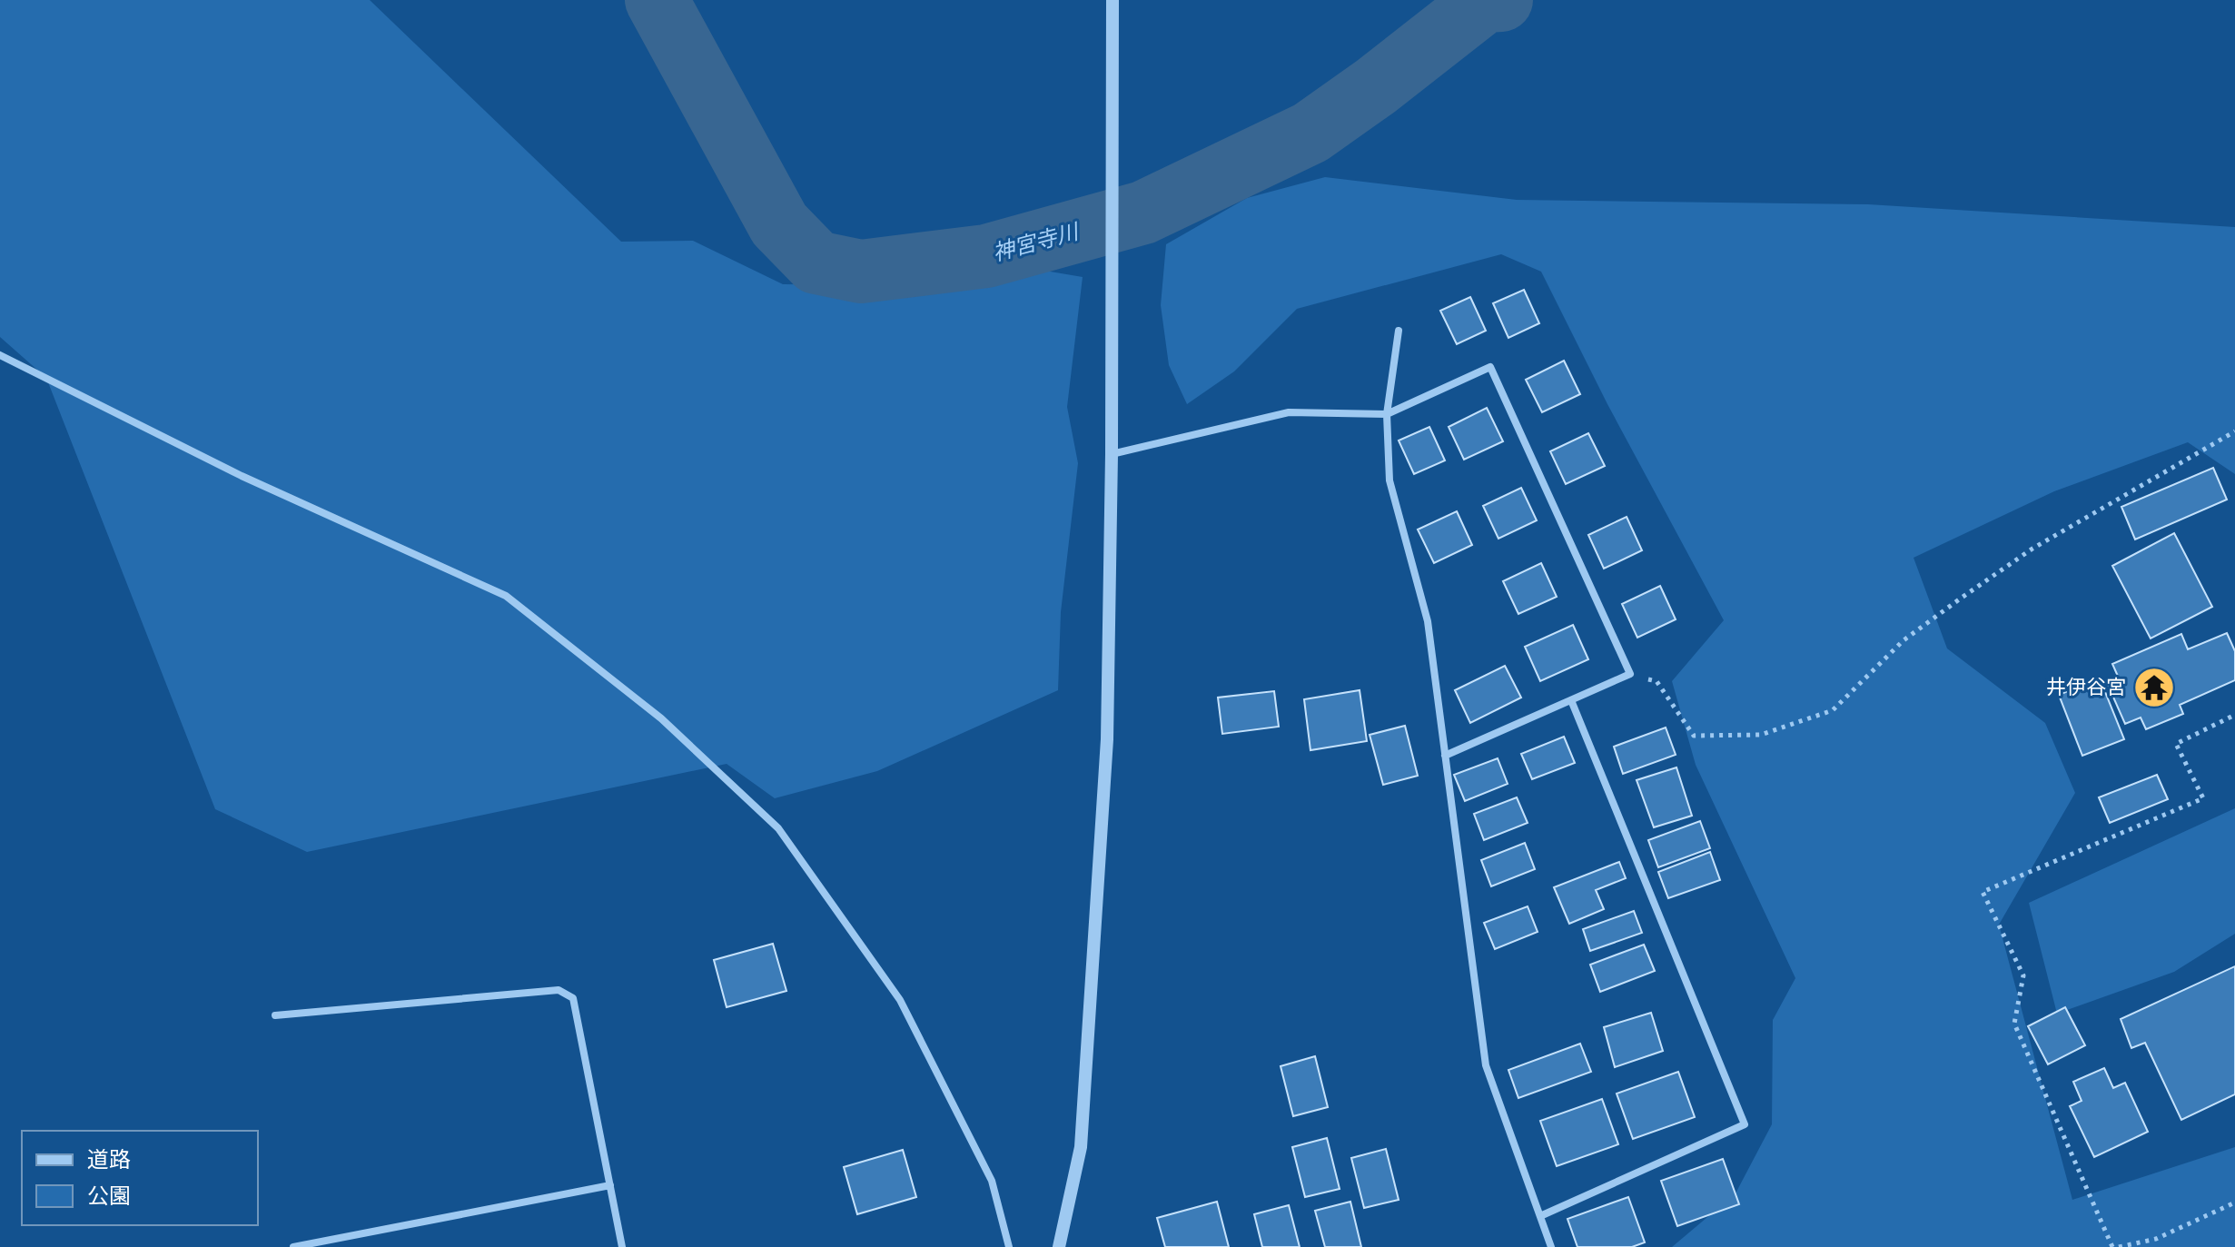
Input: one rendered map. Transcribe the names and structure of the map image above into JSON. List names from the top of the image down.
{
  "water": ["神宮寺川"],
  "places": {
    "temple": ["井伊谷宮"]
  },
  "legend": ["道路", "公園"]
}
